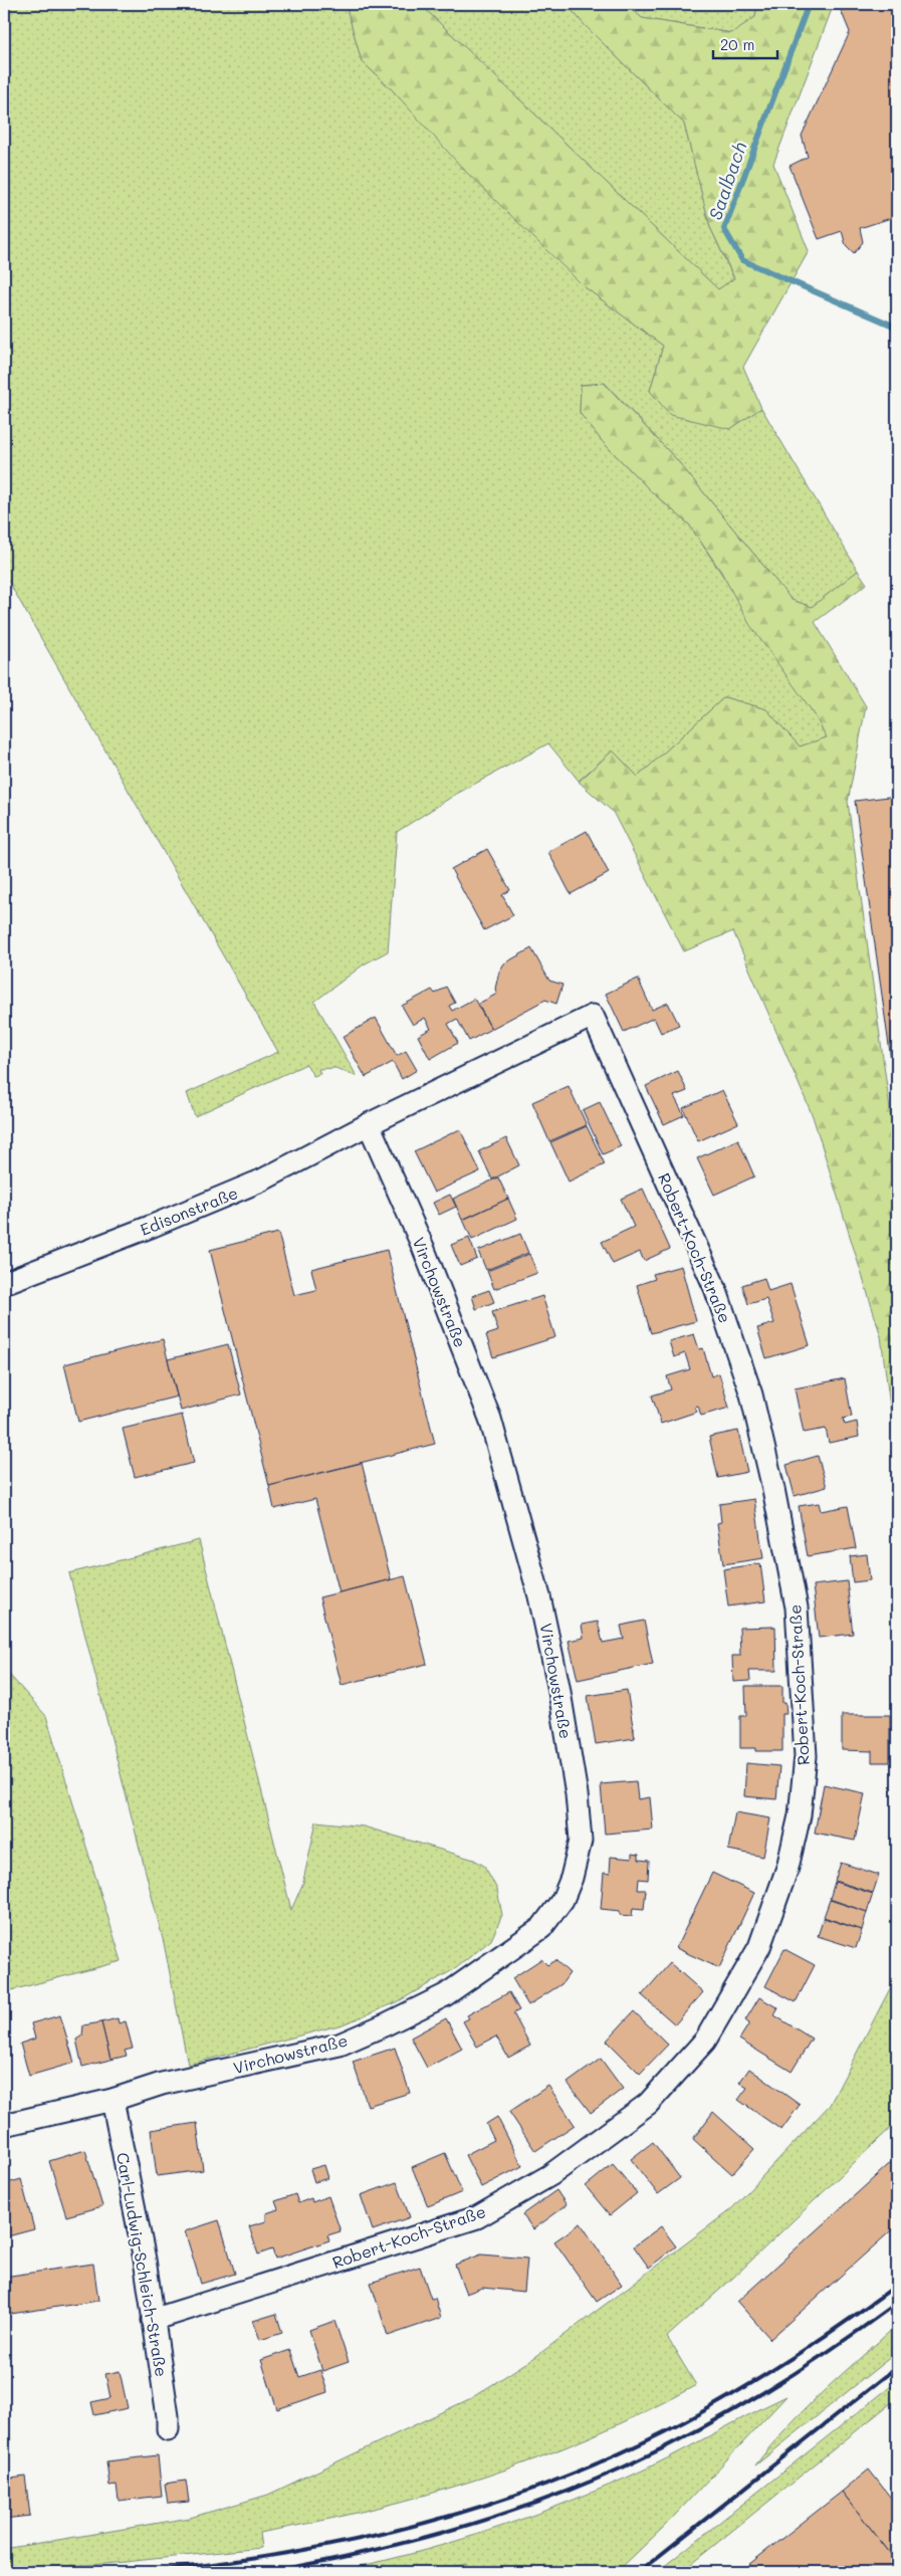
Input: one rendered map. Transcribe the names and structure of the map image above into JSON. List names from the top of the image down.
{
  "streets": {
    "street": [
      "Edisonstraße",
      "Robert-Koch-Straße",
      "Virchowstraße",
      "Carl-Ludwig-Schleich-Straße"
    ]
  },
  "crossings": [
    ["Edisonstraße", "Robert-Koch-Straße"],
    ["Edisonstraße", "Virchowstraße"],
    ["Robert-Koch-Straße", "Virchowstraße"],
    ["Robert-Koch-Straße", "Carl-Ludwig-Schleich-Straße"],
    ["Virchowstraße", "Carl-Ludwig-Schleich-Straße"]
  ],
  "water": ["Saalbach"],
  "scale_bar": "20 m"
}
